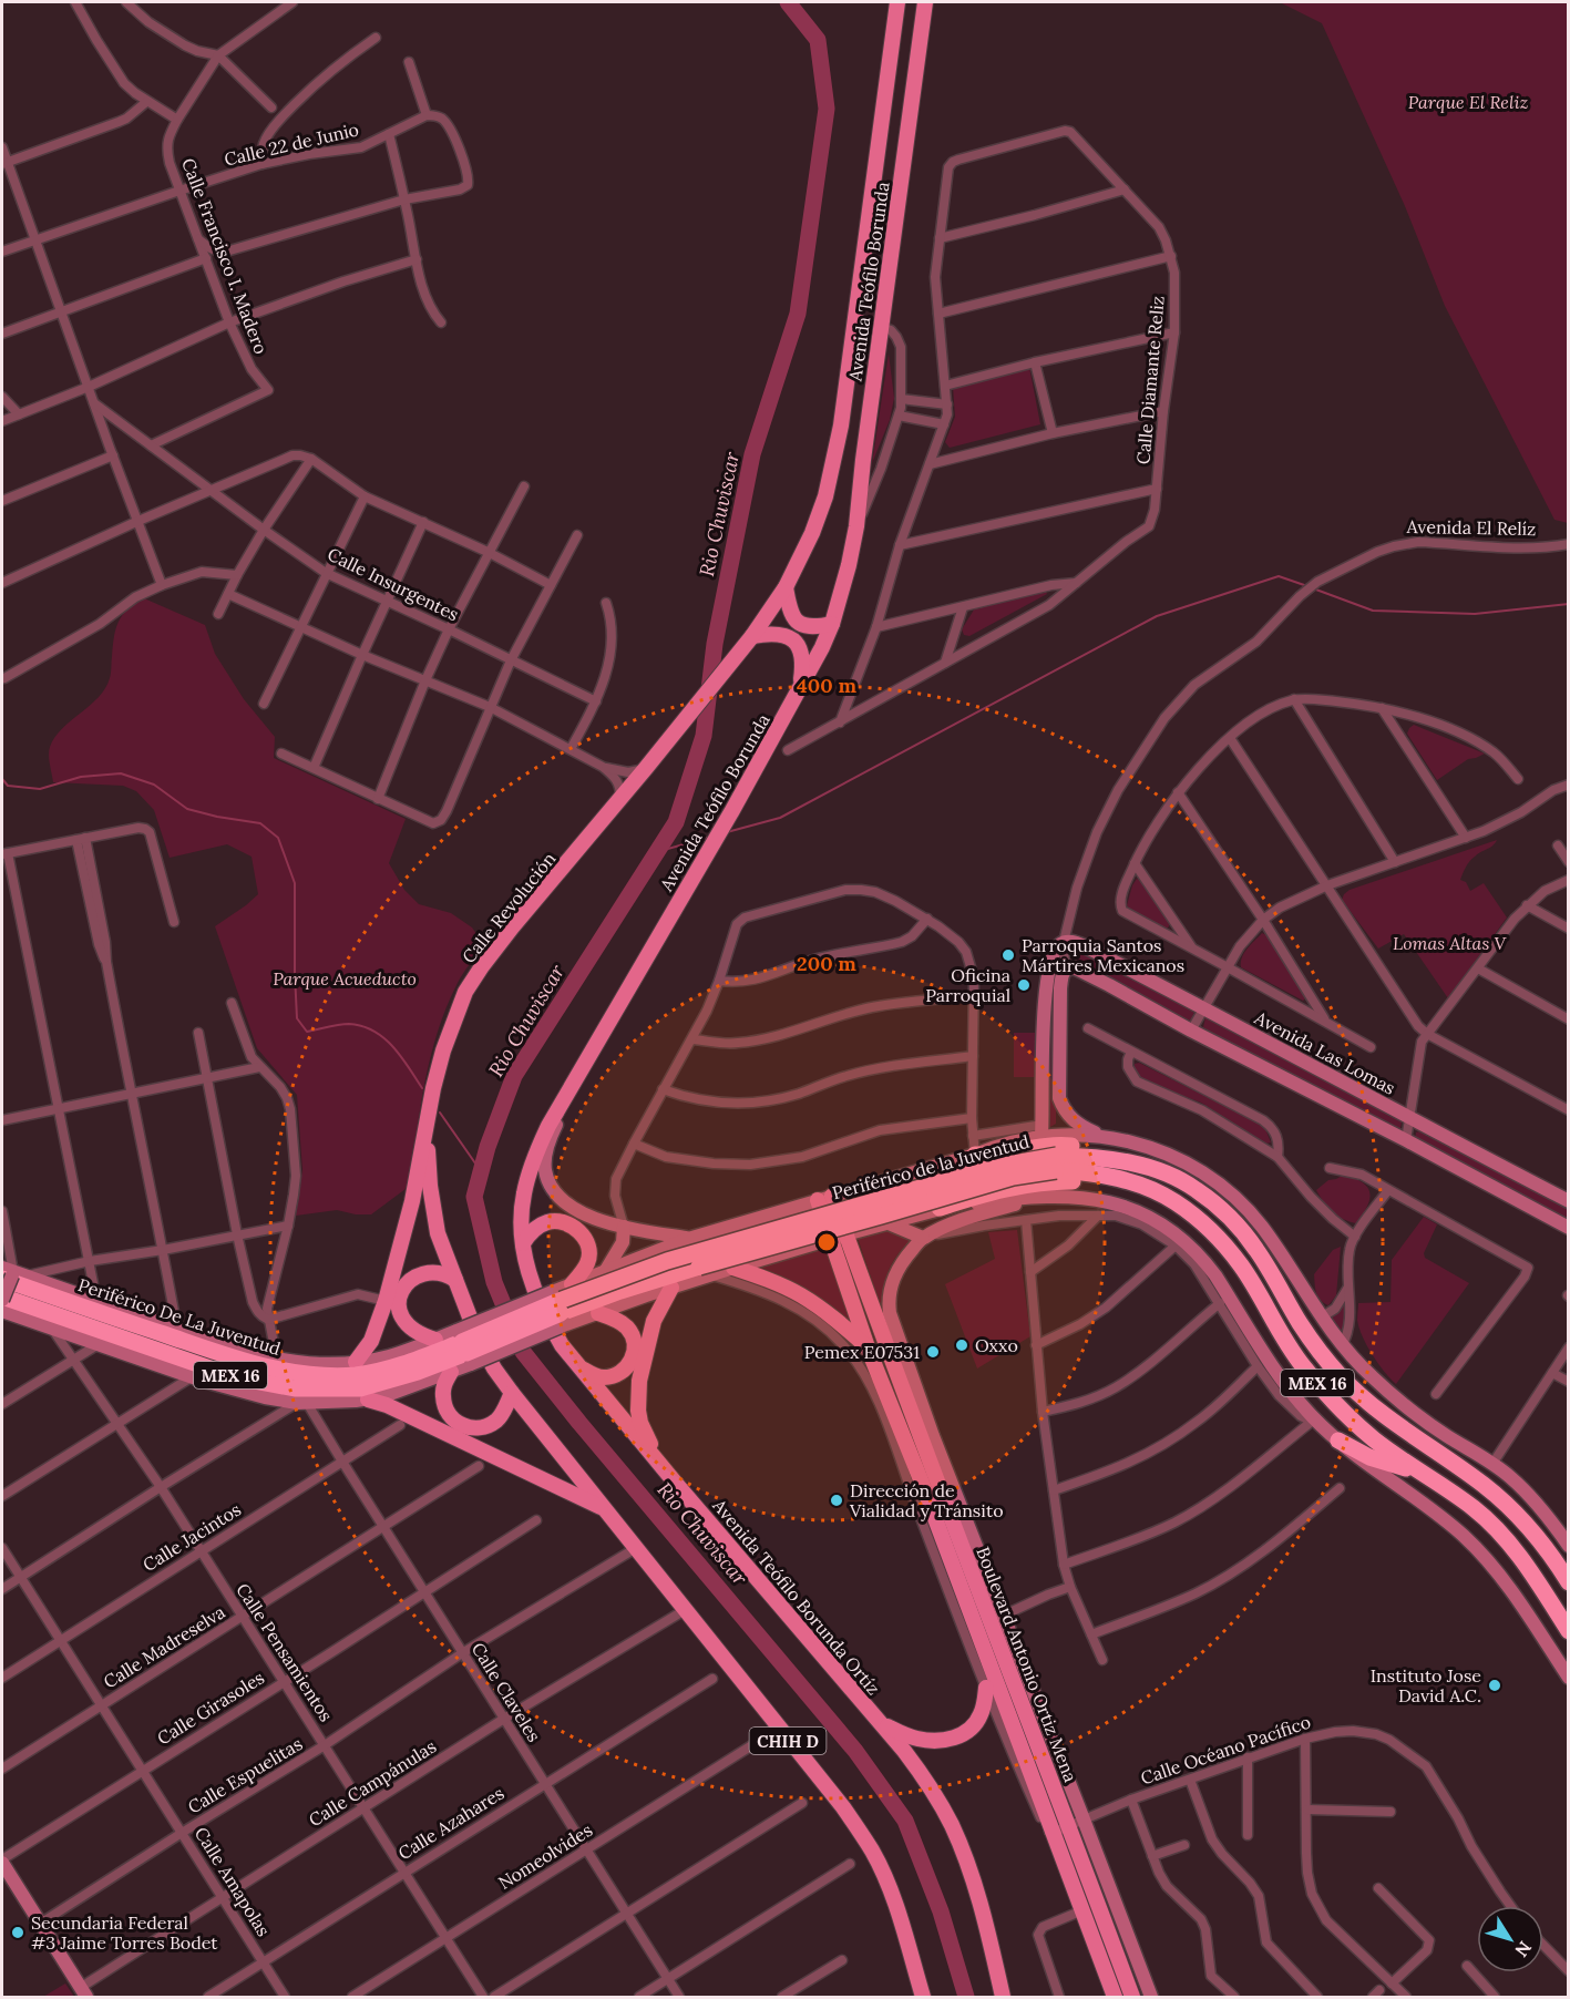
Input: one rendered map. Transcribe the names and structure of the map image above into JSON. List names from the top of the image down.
{
  "streets": {
    "highway": ["Periférico de la Juventud", "Periférico De La Juventud", "MEX 16"],
    "main road": [
      "Avenida Teófilo Borunda",
      "Avenida El Relíz",
      "Calle Revolución",
      "Avenida Las Lomas",
      "Avenida Teófilo Borunda Ortíz",
      "Boulevard Antonio Ortiz Mena",
      "CHIH D"
    ],
    "street": [
      "Calle 22 de Junio",
      "Calle Francisco I. Madero",
      "Calle Diamante Reliz",
      "Calle Insurgentes",
      "Calle Jacintos",
      "Calle Madreselva",
      "Calle Pensamientos",
      "Calle Claveles",
      "Calle Girasoles",
      "Calle Océano Pacífico",
      "Calle Espuelitas",
      "Calle Campánulas",
      "Calle Azahares",
      "Nomeolvides",
      "Calle Amapolas"
    ]
  },
  "crossings": [
    ["Calle 22 de Junio", "Calle Francisco I. Madero"],
    ["Calle Francisco I. Madero", "Calle Insurgentes"],
    ["Avenida Teófilo Borunda", "Calle Revolución"],
    ["Avenida Teófilo Borunda", "Avenida Teófilo Borunda Ortíz"],
    ["Avenida El Relíz", "Avenida Las Lomas"],
    ["Avenida El Relíz", "Periférico De La Juventud"],
    ["Periférico de la Juventud", "Periférico De La Juventud"],
    ["Periférico de la Juventud", "MEX 16"],
    ["Periférico De La Juventud", "MEX 16"],
    ["Periférico De La Juventud", "Boulevard Antonio Ortiz Mena"],
    ["Calle Jacintos", "Calle Pensamientos"],
    ["Calle Jacintos", "Calle Claveles"],
    ["Calle Jacintos", "Calle Amapolas"],
    ["Calle Madreselva", "Calle Pensamientos"],
    ["Calle Madreselva", "Calle Claveles"],
    ["Calle Madreselva", "Calle Amapolas"],
    ["Calle Pensamientos", "Calle Girasoles"],
    ["Calle Pensamientos", "Calle Espuelitas"],
    ["Calle Pensamientos", "Calle Campánulas"],
    ["Calle Pensamientos", "Calle Azahares"],
    ["Calle Pensamientos", "Nomeolvides"],
    ["Boulevard Antonio Ortiz Mena", "Calle Océano Pacífico"],
    ["Calle Claveles", "Calle Girasoles"],
    ["Calle Claveles", "Calle Espuelitas"],
    ["Calle Claveles", "Calle Campánulas"],
    ["Calle Claveles", "Calle Azahares"],
    ["Calle Claveles", "Nomeolvides"],
    ["Calle Girasoles", "Calle Amapolas"],
    ["CHIH D", "Calle Espuelitas"],
    ["CHIH D", "Calle Campánulas"],
    ["Calle Espuelitas", "Calle Amapolas"],
    ["Calle Campánulas", "Calle Amapolas"],
    ["Calle Azahares", "Calle Amapolas"]
  ],
  "water": ["Rio Chuviscar"],
  "parks": ["Parque El Reliz", "Lomas Altas V", "Parque Acueducto"],
  "places": [
    "Parroquia Santos Mártires Mexicanos",
    "Oficina Parroquial",
    "Oxxo",
    "Pemex E07531",
    "Dirección de Vialidad y Tránsito",
    "Instituto Jose David A.C.",
    "Secundaria Federal #3 Jaime Torres Bodet"
  ],
  "north": "bottom right",
  "rings": ["400 m", "200 m"]
}
